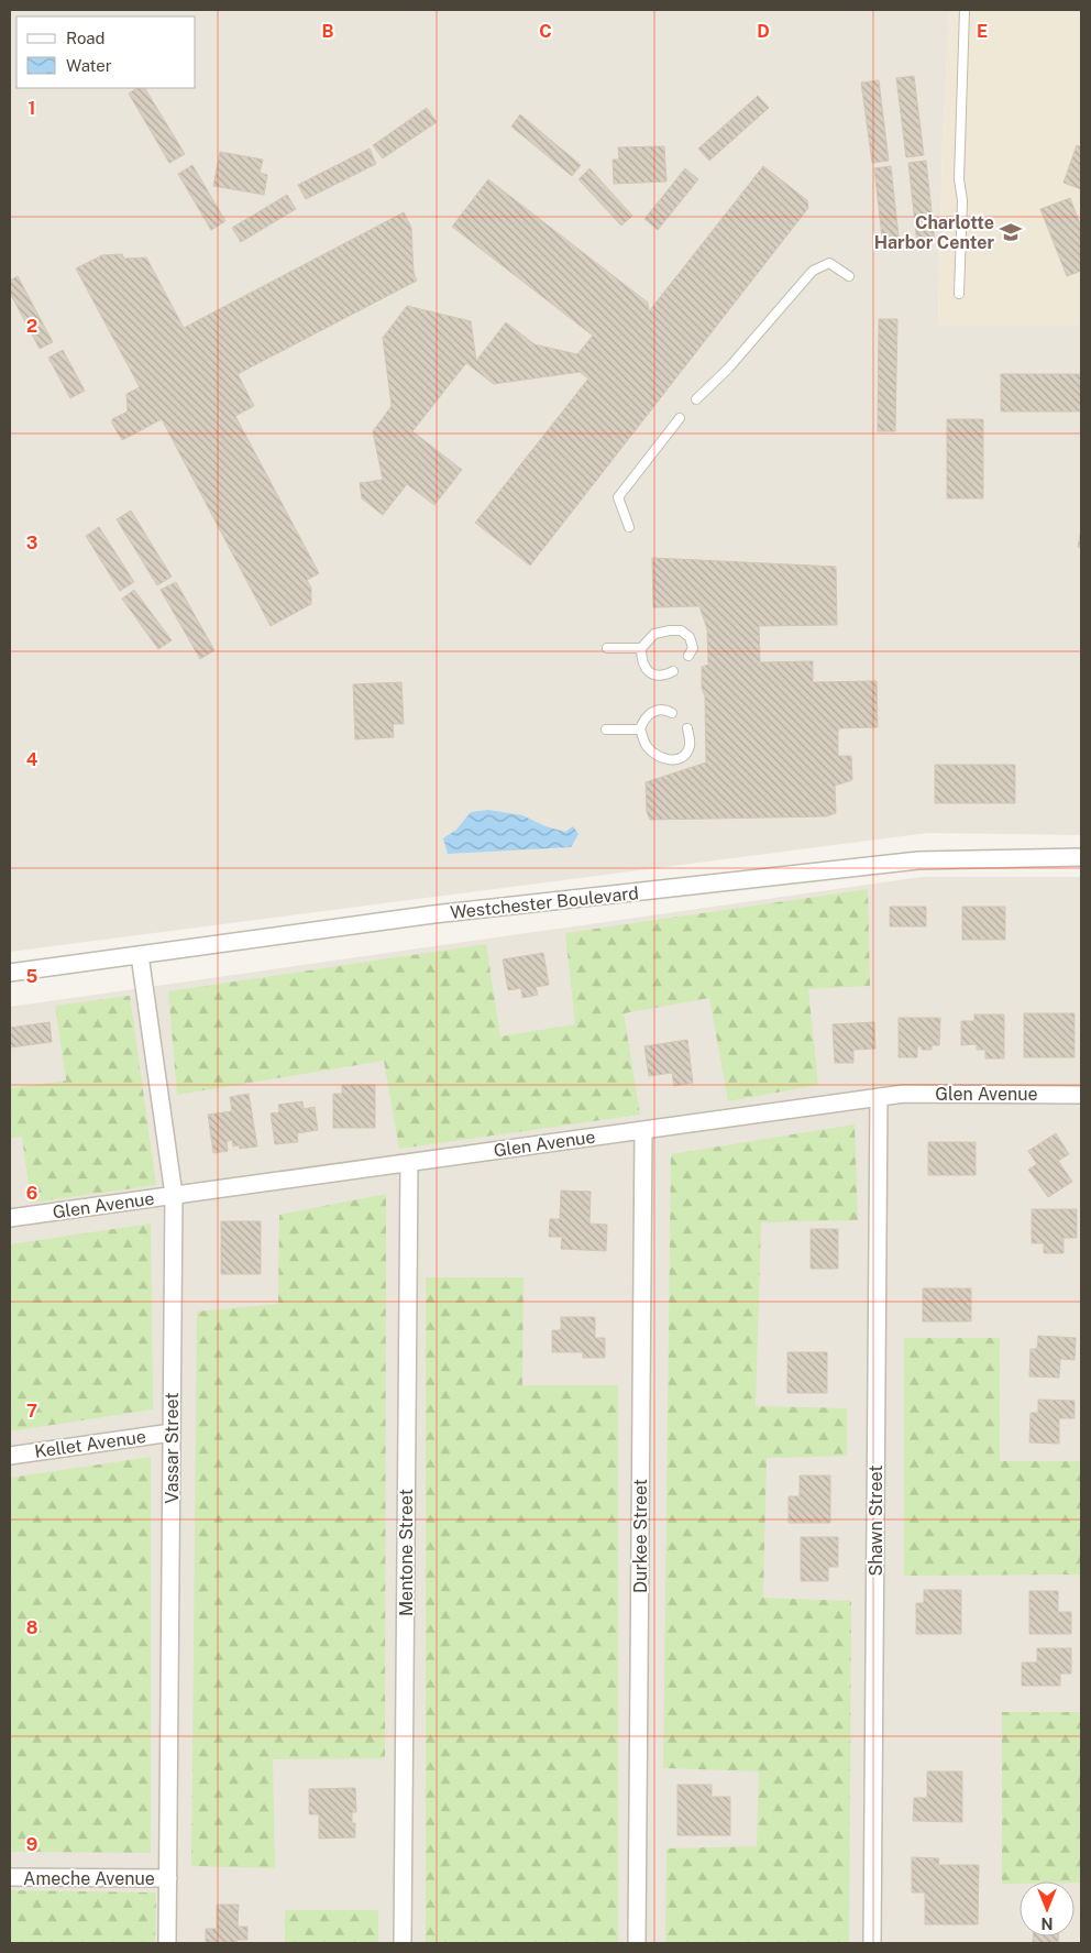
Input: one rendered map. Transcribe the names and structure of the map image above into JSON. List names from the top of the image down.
{
  "streets": {
    "street": [
      "Westchester Boulevard",
      "Glen Avenue",
      "Kellet Avenue",
      "Vassar Street",
      "Shawn Street",
      "Durkee Street",
      "Mentone Street",
      "Ameche Avenue"
    ]
  },
  "crossings": [
    ["Westchester Boulevard", "Vassar Street"],
    ["Glen Avenue", "Vassar Street"],
    ["Glen Avenue", "Shawn Street"],
    ["Glen Avenue", "Durkee Street"],
    ["Glen Avenue", "Mentone Street"],
    ["Kellet Avenue", "Vassar Street"],
    ["Vassar Street", "Ameche Avenue"]
  ],
  "places": {
    "school or university": ["Charlotte Harbor Center"]
  },
  "legend": ["Road", "Water"],
  "north": "bottom",
  "grid": {
    "columns": [
      "B",
      "C",
      "D",
      "E"
    ],
    "rows": [
      "1",
      "2",
      "3",
      "4",
      "5",
      "6",
      "7",
      "8",
      "9"
    ]
  }
}
